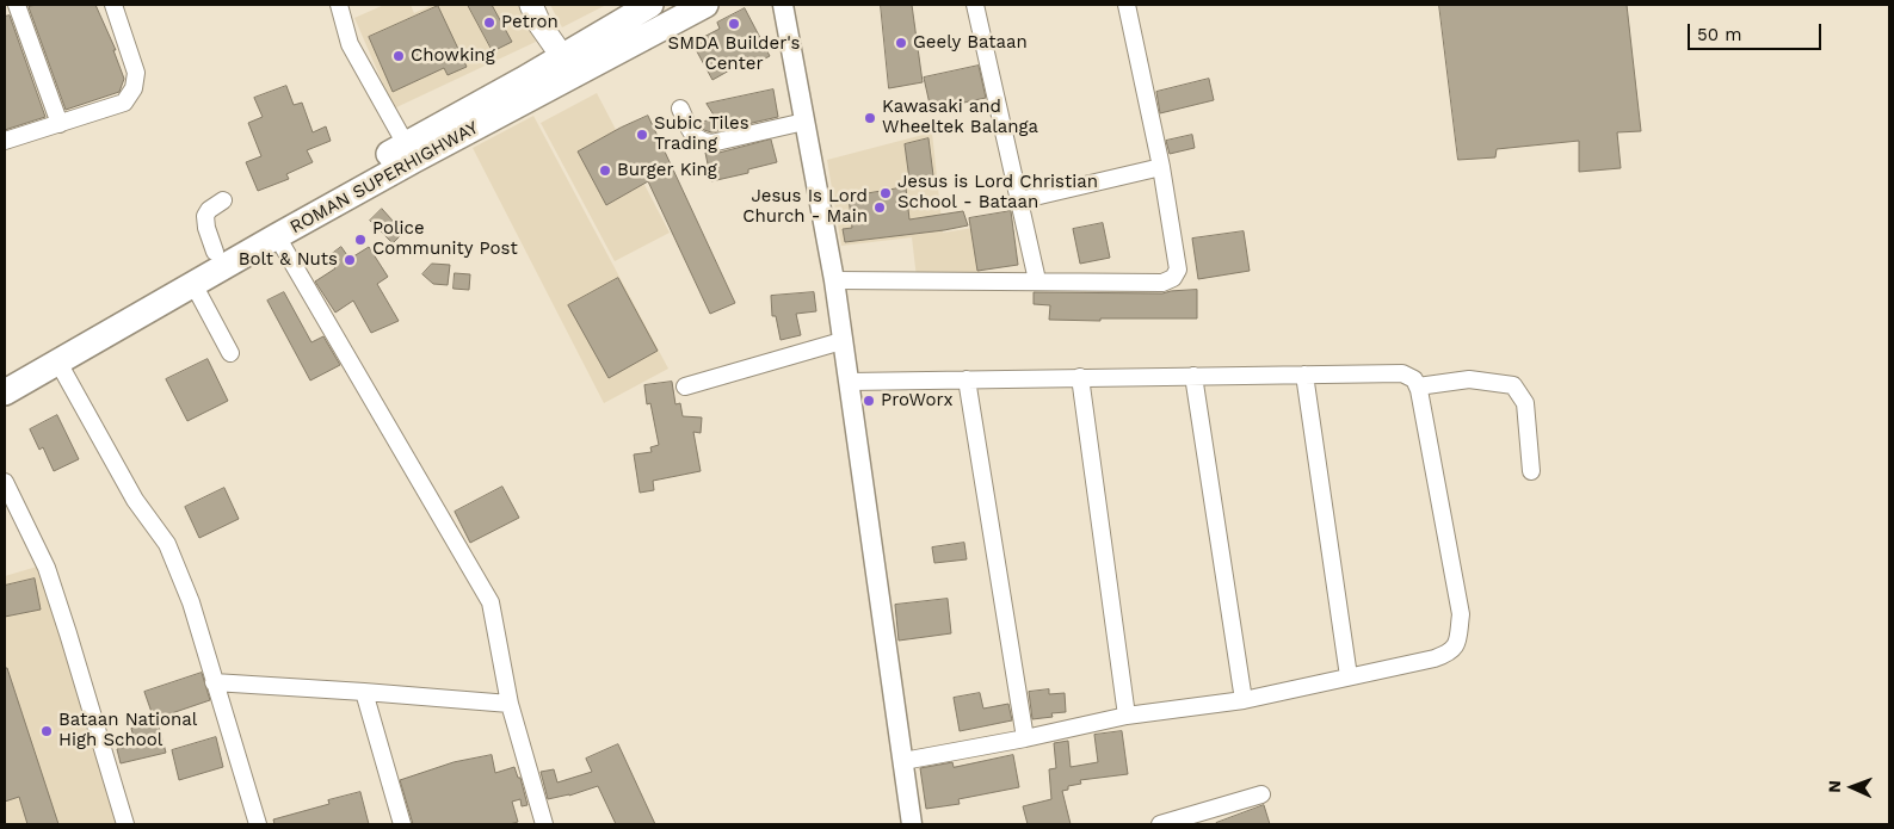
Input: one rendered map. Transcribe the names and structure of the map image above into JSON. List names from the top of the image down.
{
  "streets": {
    "main road": ["ROMAN SUPERHIGHWAY"]
  },
  "places": [
    "Petron",
    "SMDA Builder's Center",
    "Geely Bataan",
    "Chowking",
    "Kawasaki and Wheeltek Balanga",
    "Subic Tiles Trading",
    "Burger King",
    "Jesus is Lord Christian School - Bataan",
    "Jesus Is Lord Church - Main",
    "Police Community Post",
    "Bolt & Nuts",
    "ProWorx",
    "Bataan National High School"
  ],
  "scale_bar": "50 m",
  "north": "left"
}
